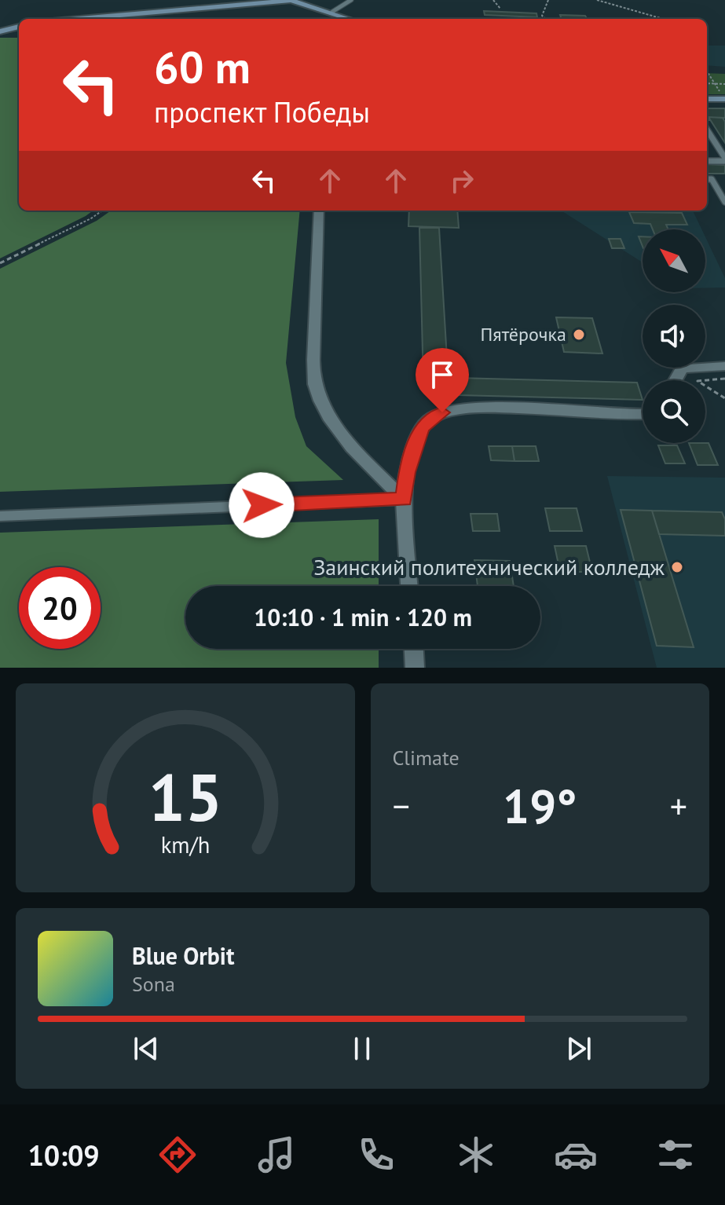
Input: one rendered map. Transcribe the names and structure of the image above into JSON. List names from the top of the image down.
{
  "places": ["Пятёрочка", "Заинский политехнический колледж"],
  "north": "top left",
  "page": {
    "turn": ["60 m", "проспект Победы"],
    "limit": "20",
    "trip": "10:10 · 1 min · 120 m",
    "tile": "Climate",
    "heat": ["−", "19°", "+"],
    "song": ["Blue Orbit", "Sona"],
    "tabs": "10:09",
    "gauge": ["15", "km/h"]
  }
}
